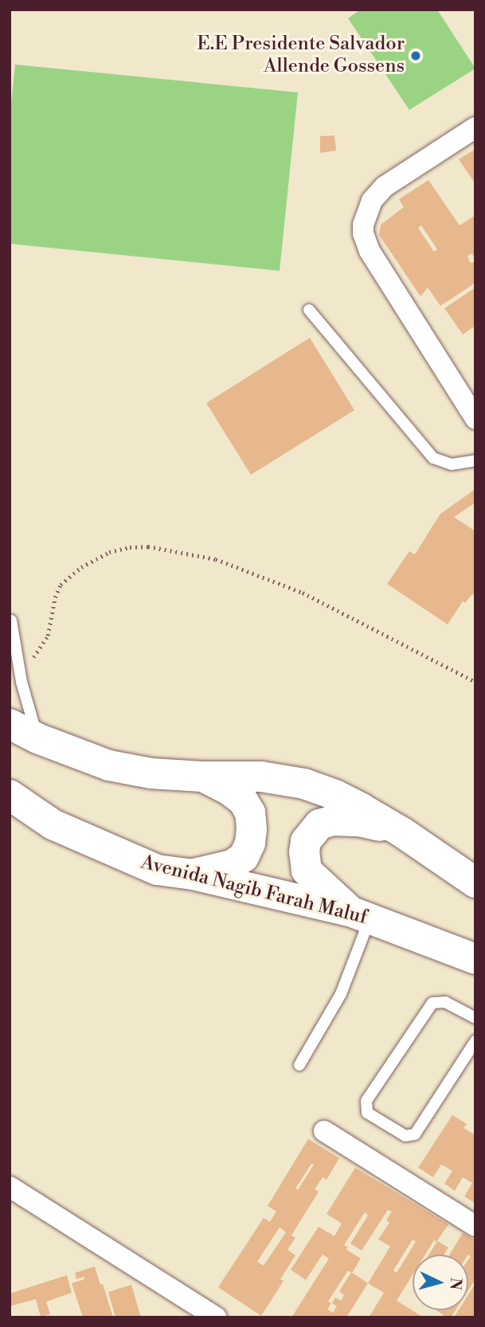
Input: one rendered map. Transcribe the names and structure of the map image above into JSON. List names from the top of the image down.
{
  "streets": {
    "main road": ["Avenida Nagib Farah Maluf"]
  },
  "places": ["E.E Presidente Salvador Allende Gossens"],
  "north": "right"
}
